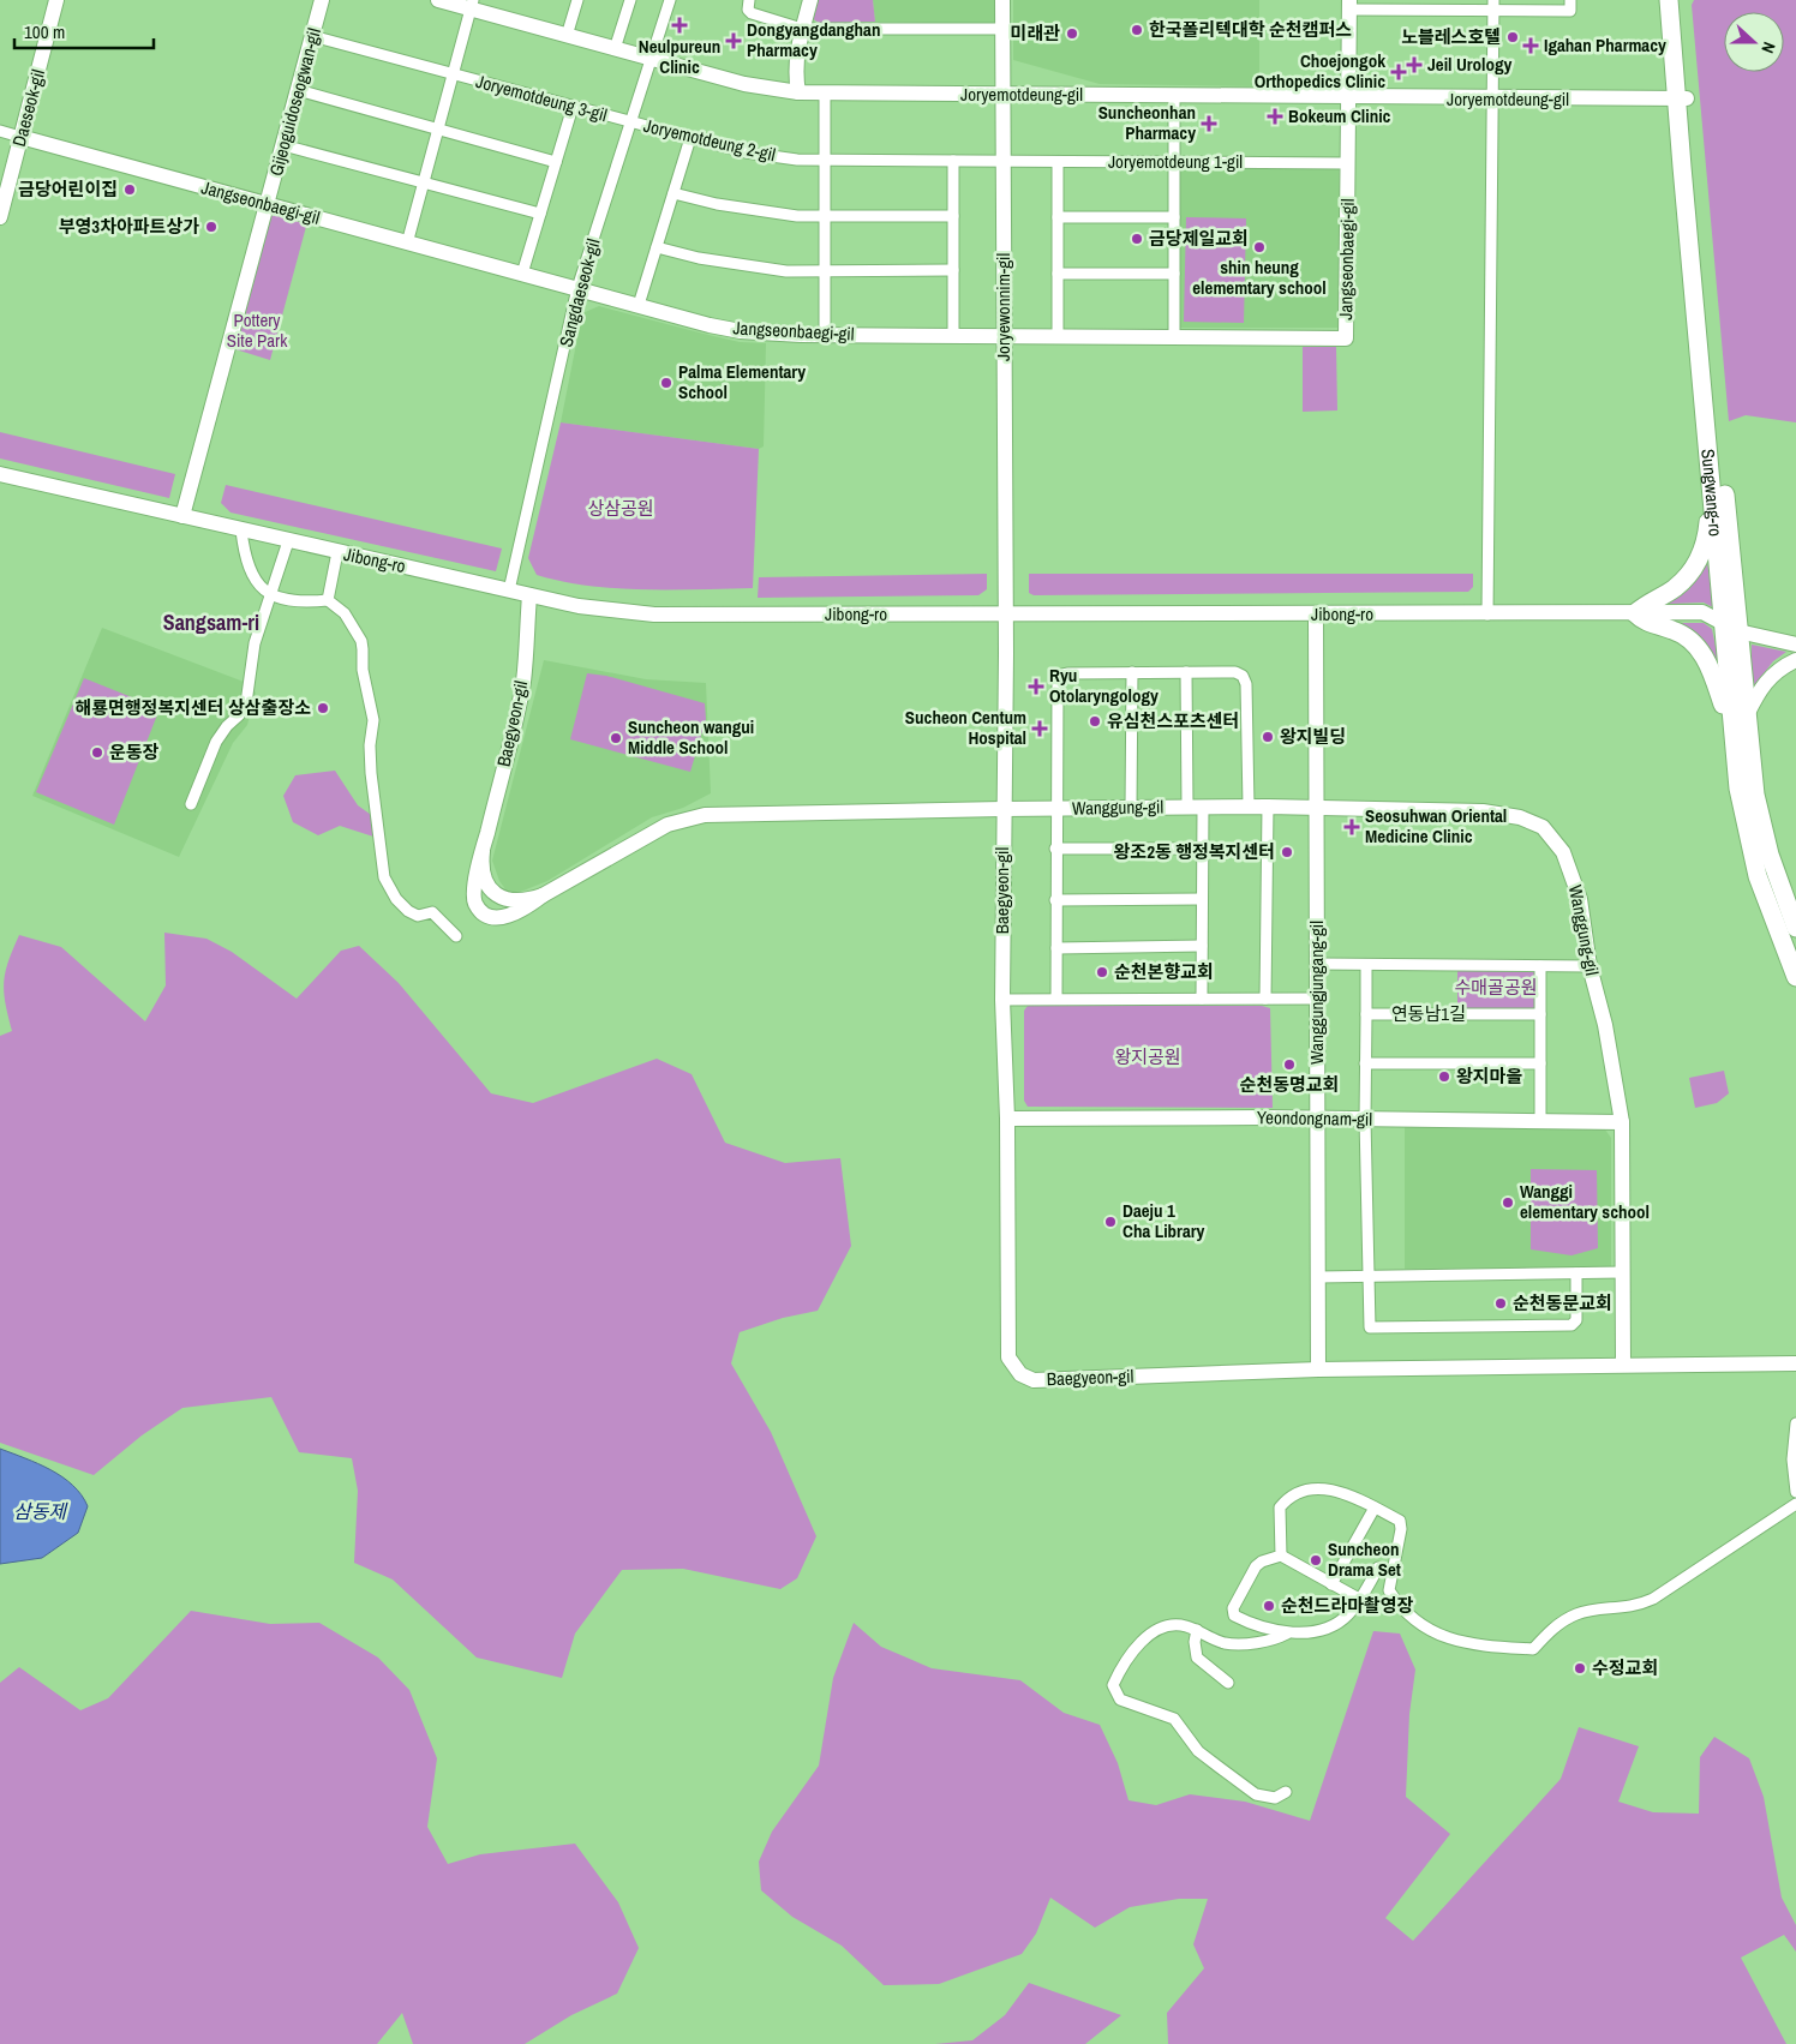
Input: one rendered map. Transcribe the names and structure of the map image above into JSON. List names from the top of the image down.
{
  "streets": {
    "main road": ["Sungwang-ro"],
    "street": [
      "Joryemotdeung-gil",
      "Joryemotdeung 3-gil",
      "Gijeoguidoseogwan-gil",
      "Daeseok-gil",
      "Joryemotdeung 2-gil",
      "Joryemotdeung 1-gil",
      "Jangseonbaegi-gil",
      "Sangdaeseok-gil",
      "Joryewonnim-gil",
      "Jibong-ro",
      "Baegyeon-gil",
      "Wanggung-gil",
      "Wanggungjungang-gil",
      "연동남1길",
      "Yeondongnam-gil"
    ]
  },
  "crossings": [
    ["Joryemotdeung-gil", "Joryemotdeung 3-gil"],
    ["Joryemotdeung-gil", "Jangseonbaegi-gil"],
    ["Joryemotdeung-gil", "Sangdaeseok-gil"],
    ["Joryemotdeung-gil", "Joryewonnim-gil"],
    ["Joryemotdeung-gil", "Sungwang-ro"],
    ["Joryemotdeung 3-gil", "Gijeoguidoseogwan-gil"],
    ["Joryemotdeung 3-gil", "Joryemotdeung 2-gil"],
    ["Joryemotdeung 3-gil", "Jangseonbaegi-gil"],
    ["Joryemotdeung 3-gil", "Sangdaeseok-gil"],
    ["Gijeoguidoseogwan-gil", "Jangseonbaegi-gil"],
    ["Gijeoguidoseogwan-gil", "Jibong-ro"],
    ["Daeseok-gil", "Jangseonbaegi-gil"],
    ["Joryemotdeung 2-gil", "Joryemotdeung 1-gil"],
    ["Joryemotdeung 2-gil", "Sangdaeseok-gil"],
    ["Joryemotdeung 2-gil", "Joryewonnim-gil"],
    ["Joryemotdeung 1-gil", "Jangseonbaegi-gil"],
    ["Joryemotdeung 1-gil", "Joryewonnim-gil"],
    ["Jangseonbaegi-gil", "Sangdaeseok-gil"],
    ["Jangseonbaegi-gil", "Joryewonnim-gil"],
    ["Sangdaeseok-gil", "Jibong-ro"],
    ["Joryewonnim-gil", "Jibong-ro"],
    ["Joryewonnim-gil", "Baegyeon-gil"],
    ["Sungwang-ro", "Jibong-ro"],
    ["Jibong-ro", "Baegyeon-gil"],
    ["Jibong-ro", "Wanggungjungang-gil"],
    ["Baegyeon-gil", "Wanggung-gil"],
    ["Baegyeon-gil", "Wanggungjungang-gil"],
    ["Baegyeon-gil", "Yeondongnam-gil"],
    ["Wanggung-gil", "Wanggungjungang-gil"],
    ["Wanggung-gil", "Yeondongnam-gil"],
    ["Wanggungjungang-gil", "Yeondongnam-gil"],
    ["연동남1길", "Yeondongnam-gil"]
  ],
  "districts": ["Sangsam-ri"],
  "water": ["삼동제"],
  "parks": [
    "Pottery Site Park",
    "상삼공원",
    "수매골공원",
    "왕지공원"
  ],
  "places": {
    "health": [
      "Neulpureun Clinic",
      "Dongyangdanghan Pharmacy",
      "Igahan Pharmacy",
      "Jeil Urology",
      "Choejongok Orthopedics Clinic",
      "Bokeum Clinic",
      "Suncheonhan Pharmacy",
      "Ryu Otolaryngology",
      "Sucheon Centum Hospital",
      "Seosuhwan Oriental Medicine Clinic"
    ],
    "other": [
      "한국폴리텍대학 순천캠퍼스",
      "미래관",
      "노블레스호텔",
      "금당어린이집",
      "부영3차아파트상가",
      "금당제일교회",
      "shin heung elememtary school",
      "Palma Elementary School",
      "해룡면행정복지센터 상삼출장소",
      "유심천스포츠센터",
      "왕지빌딩",
      "Suncheon wangui Middle School",
      "운동장",
      "왕조2동 행정복지센터",
      "순천본향교회",
      "순천동명교회",
      "왕지마을",
      "Wanggi elementary school",
      "Daeju 1 Cha Library",
      "순천동문교회",
      "Suncheon Drama Set",
      "순천드라마촬영장",
      "수정교회"
    ]
  },
  "scale_bar": "100 m",
  "north": "right"
}
